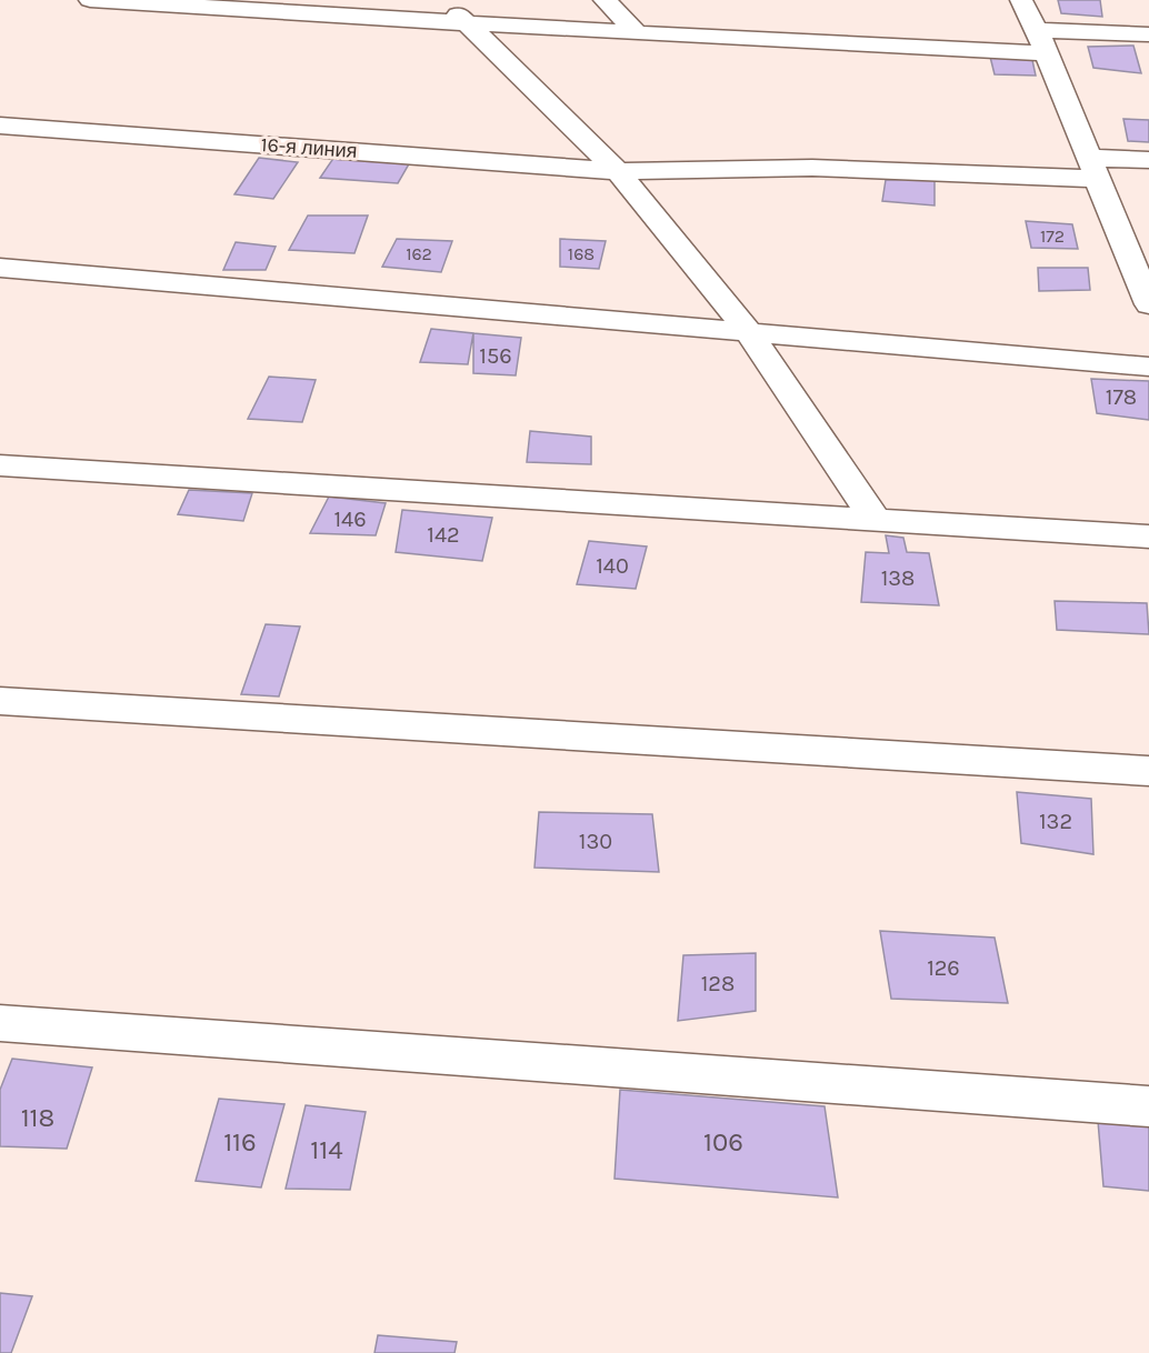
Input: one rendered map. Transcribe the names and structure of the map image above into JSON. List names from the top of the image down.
{
  "streets": {
    "street": ["16-я линия"]
  },
  "house_numbers": [
    "172",
    "162",
    "168",
    "156",
    "178",
    "146",
    "142",
    "140",
    "138",
    "132",
    "130",
    "126",
    "128",
    "118",
    "116",
    "106",
    "114"
  ]
}
